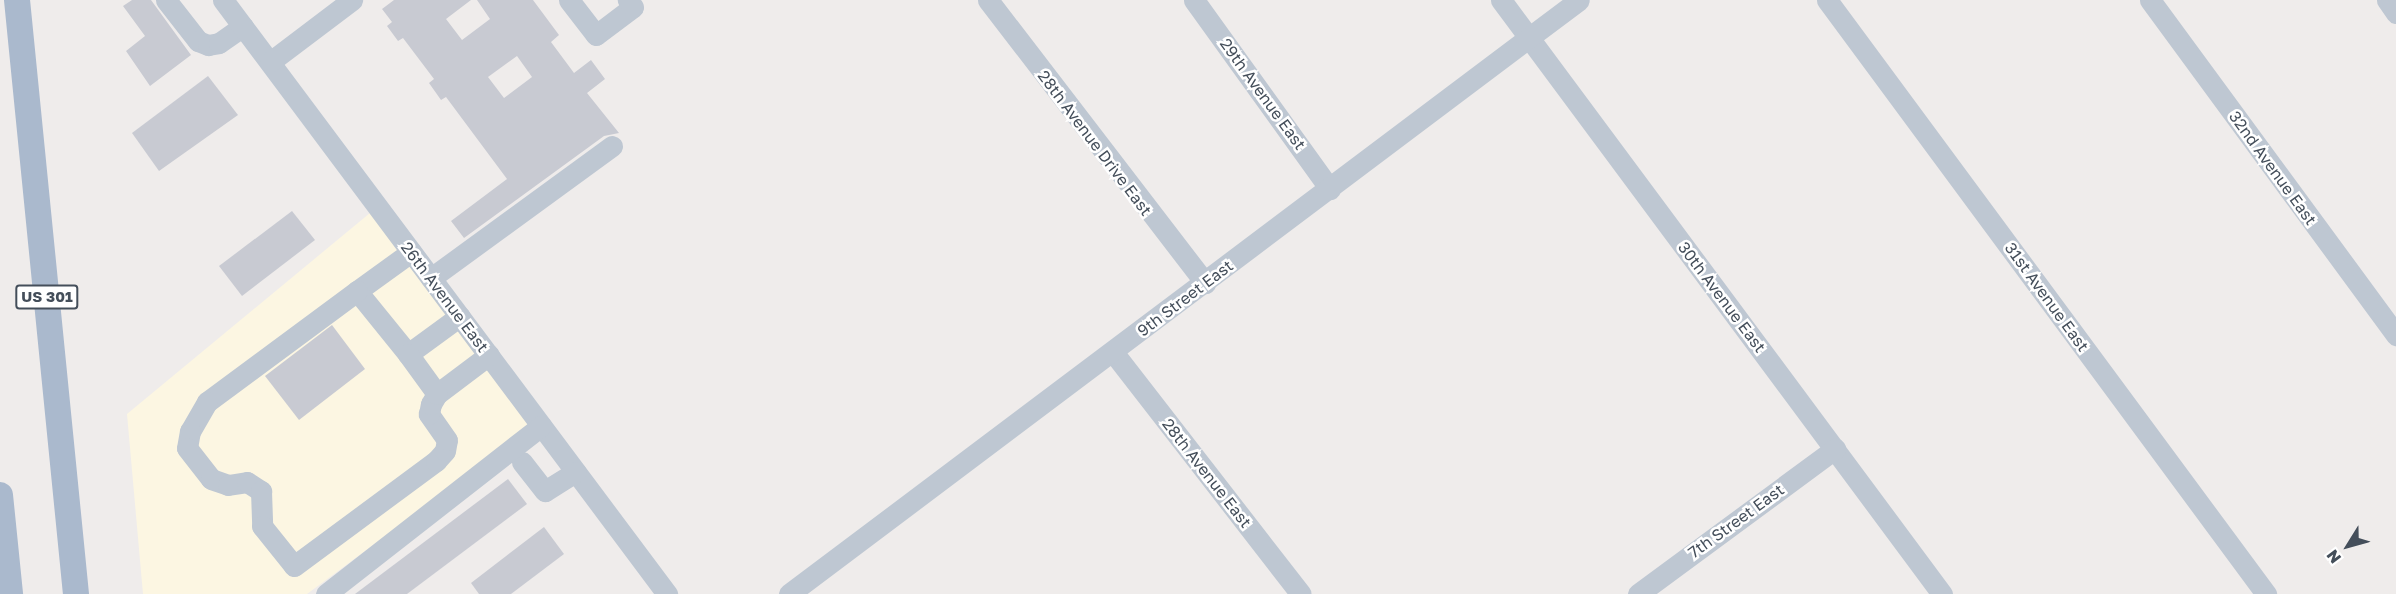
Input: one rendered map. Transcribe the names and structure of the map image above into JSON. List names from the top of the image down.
{
  "streets": {
    "main road": ["US 301"],
    "street": [
      "29th Avenue East",
      "28th Avenue Drive East",
      "32nd Avenue East",
      "26th Avenue East",
      "30th Avenue East",
      "31st Avenue East",
      "9th Street East",
      "28th Avenue East",
      "7th Street East"
    ]
  },
  "crossings": [
    ["29th Avenue East", "9th Street East"],
    ["28th Avenue Drive East", "9th Street East"],
    ["30th Avenue East", "9th Street East"],
    ["30th Avenue East", "7th Street East"],
    ["9th Street East", "28th Avenue East"]
  ],
  "north": "bottom left"
}
